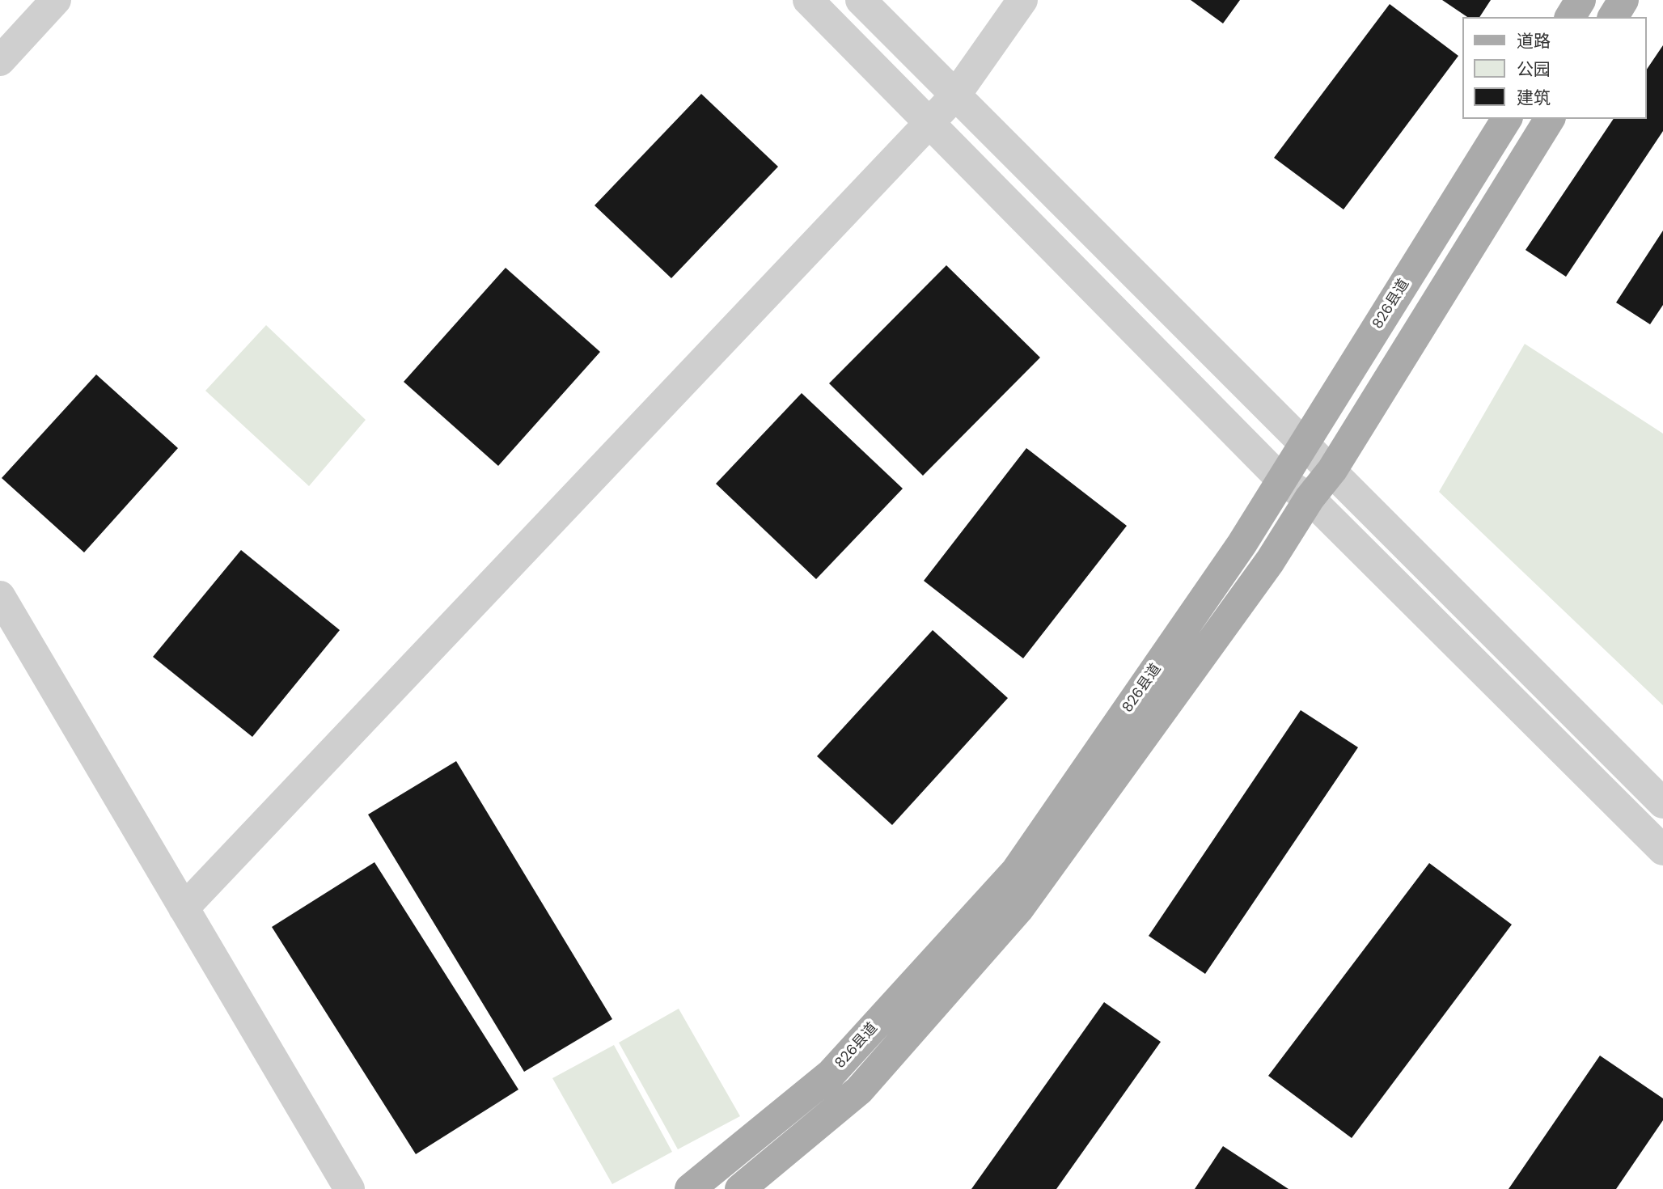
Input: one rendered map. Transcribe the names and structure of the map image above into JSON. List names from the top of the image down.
{
  "streets": {
    "main road": ["826县道"]
  },
  "legend": ["道路", "公园", "建筑"]
}
